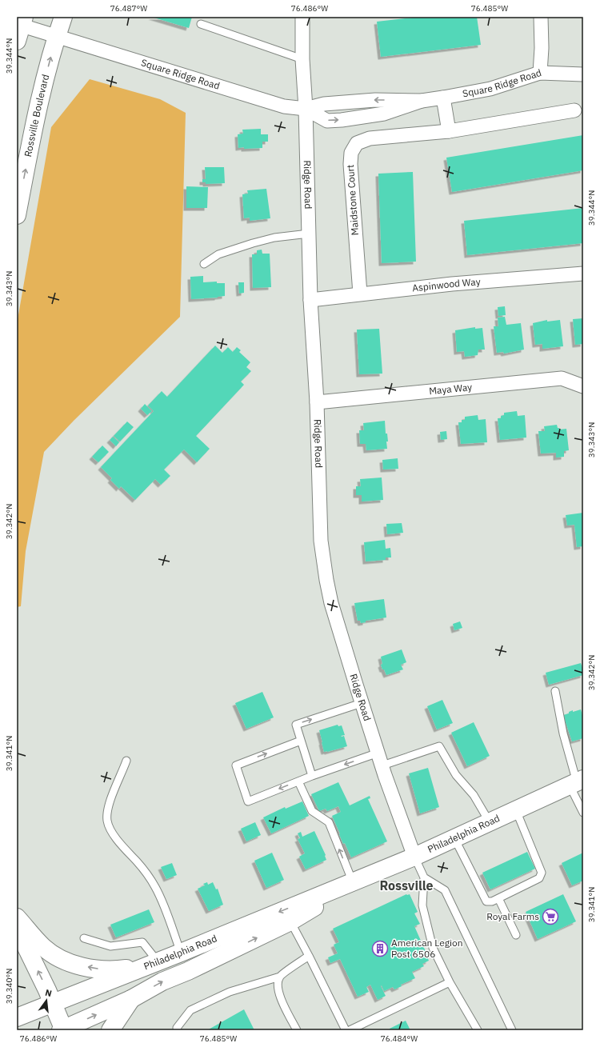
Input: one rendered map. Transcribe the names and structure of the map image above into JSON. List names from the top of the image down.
{
  "streets": {
    "main road": ["Rossville Boulevard", "Philadelphia Road"],
    "street": [
      "Square Ridge Road",
      "Ridge Road",
      "Maidstone Court",
      "Aspinwood Way",
      "Maya Way"
    ]
  },
  "crossings": [
    ["Square Ridge Road", "Rossville Boulevard"],
    ["Square Ridge Road", "Ridge Road"],
    ["Ridge Road", "Aspinwood Way"],
    ["Ridge Road", "Maya Way"],
    ["Ridge Road", "Philadelphia Road"],
    ["Maidstone Court", "Aspinwood Way"]
  ],
  "one_way": ["Rossville Boulevard"],
  "districts": ["Rossville"],
  "places": {
    "supermarket": ["Royal Farms"],
    "building": ["American Legion Post 6506"]
  },
  "north": "top",
  "coordinates": [
    "76.487°W",
    "76.486°W",
    "76.485°W",
    "39.344°N",
    "39.343°N",
    "39.342°N",
    "39.341°N",
    "39.340°N",
    "76.484°W"
  ]
}
